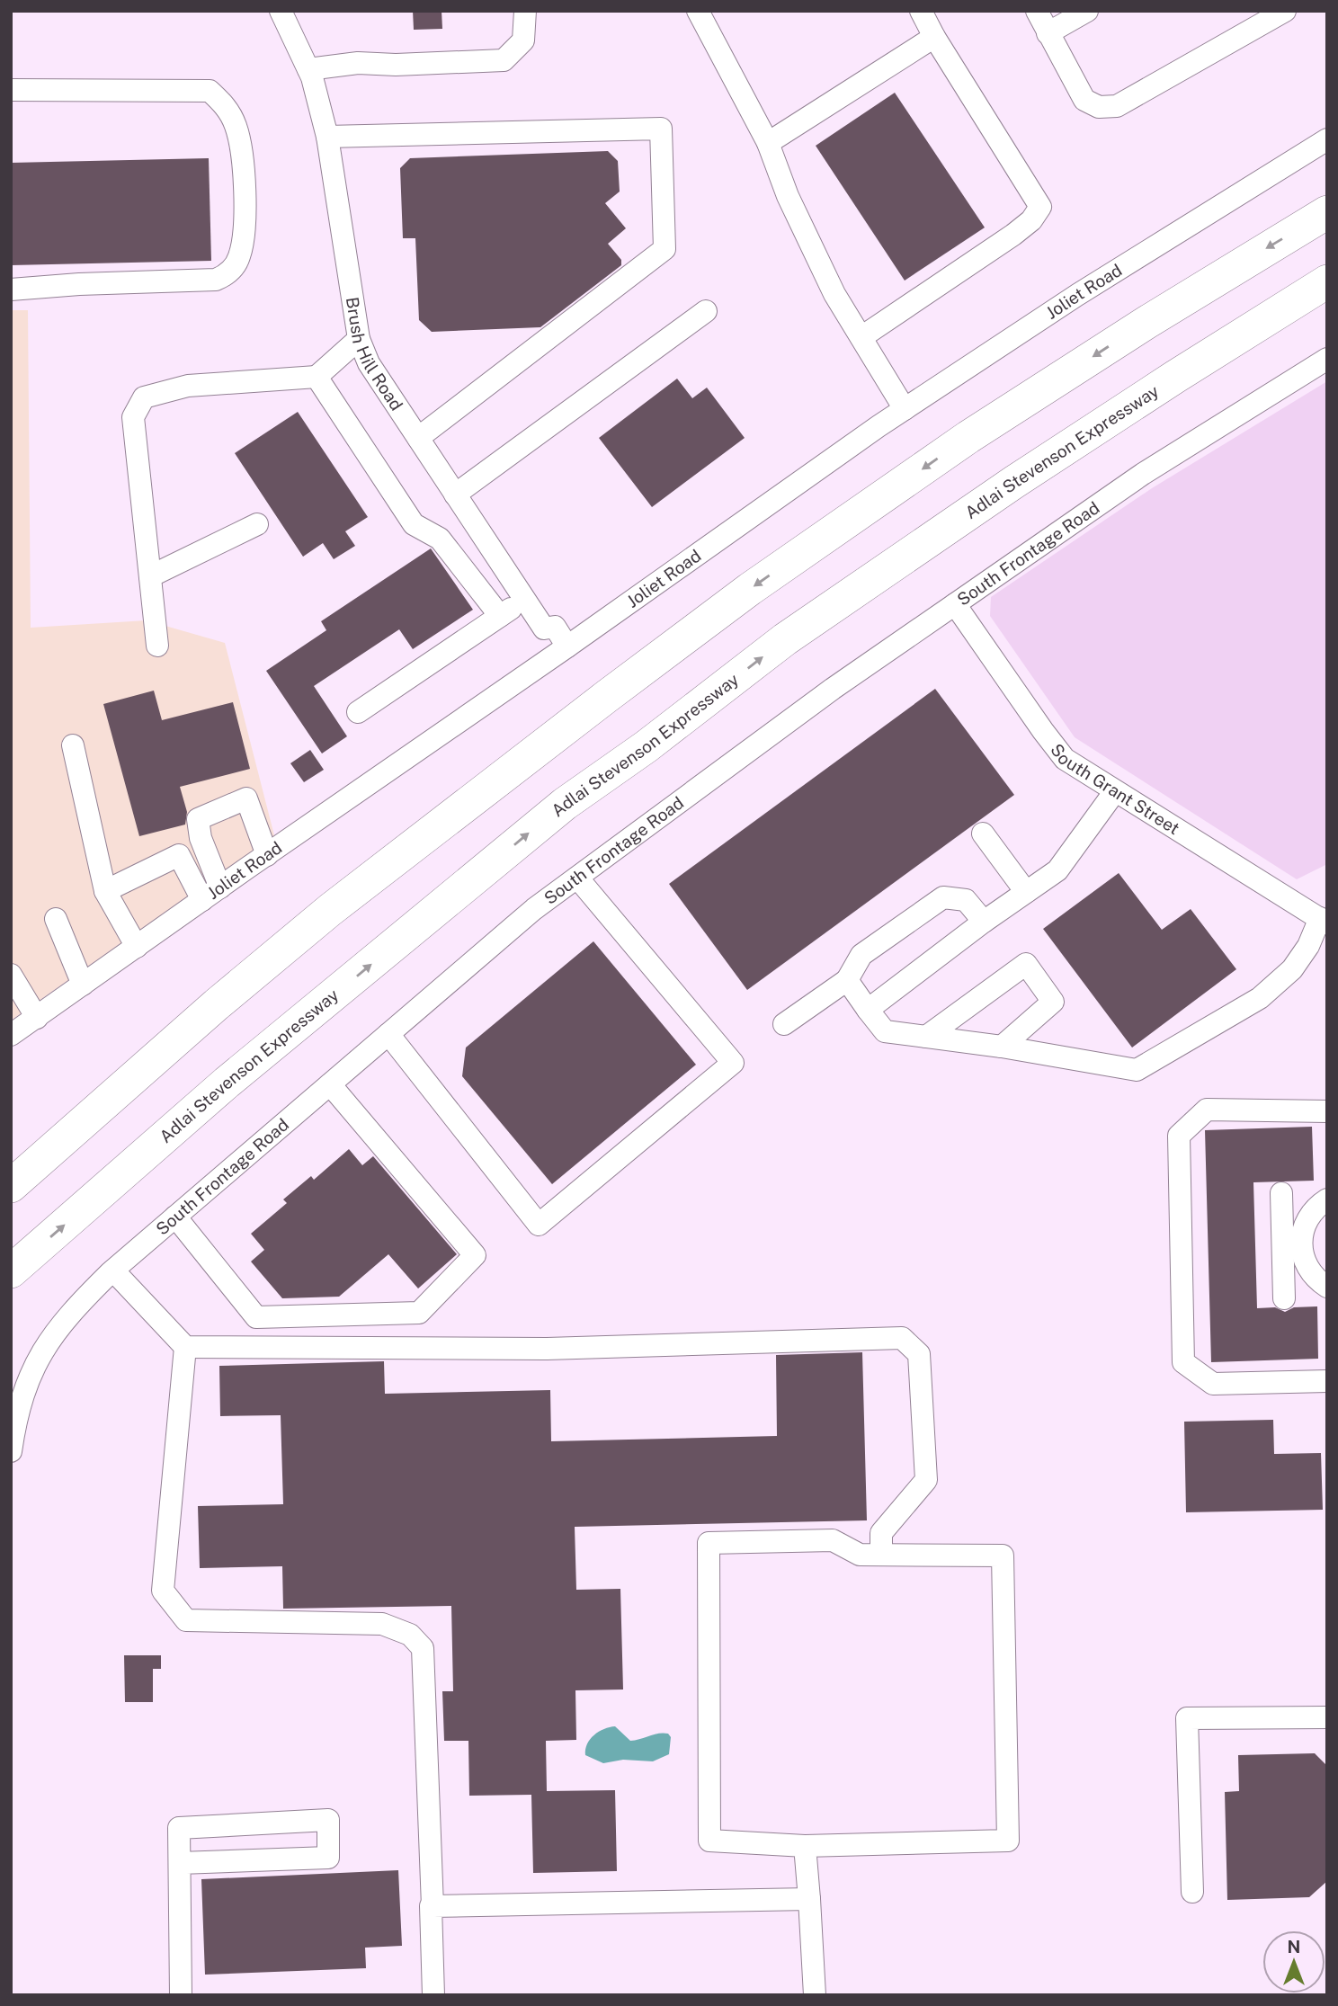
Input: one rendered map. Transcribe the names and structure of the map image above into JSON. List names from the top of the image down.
{
  "streets": {
    "highway": ["Adlai Stevenson Expressway"],
    "street": [
      "Joliet Road",
      "Brush Hill Road",
      "South Frontage Road",
      "South Grant Street"
    ]
  },
  "crossings": [
    ["Joliet Road", "Brush Hill Road"],
    ["South Frontage Road", "South Grant Street"]
  ],
  "north": "top"
}
